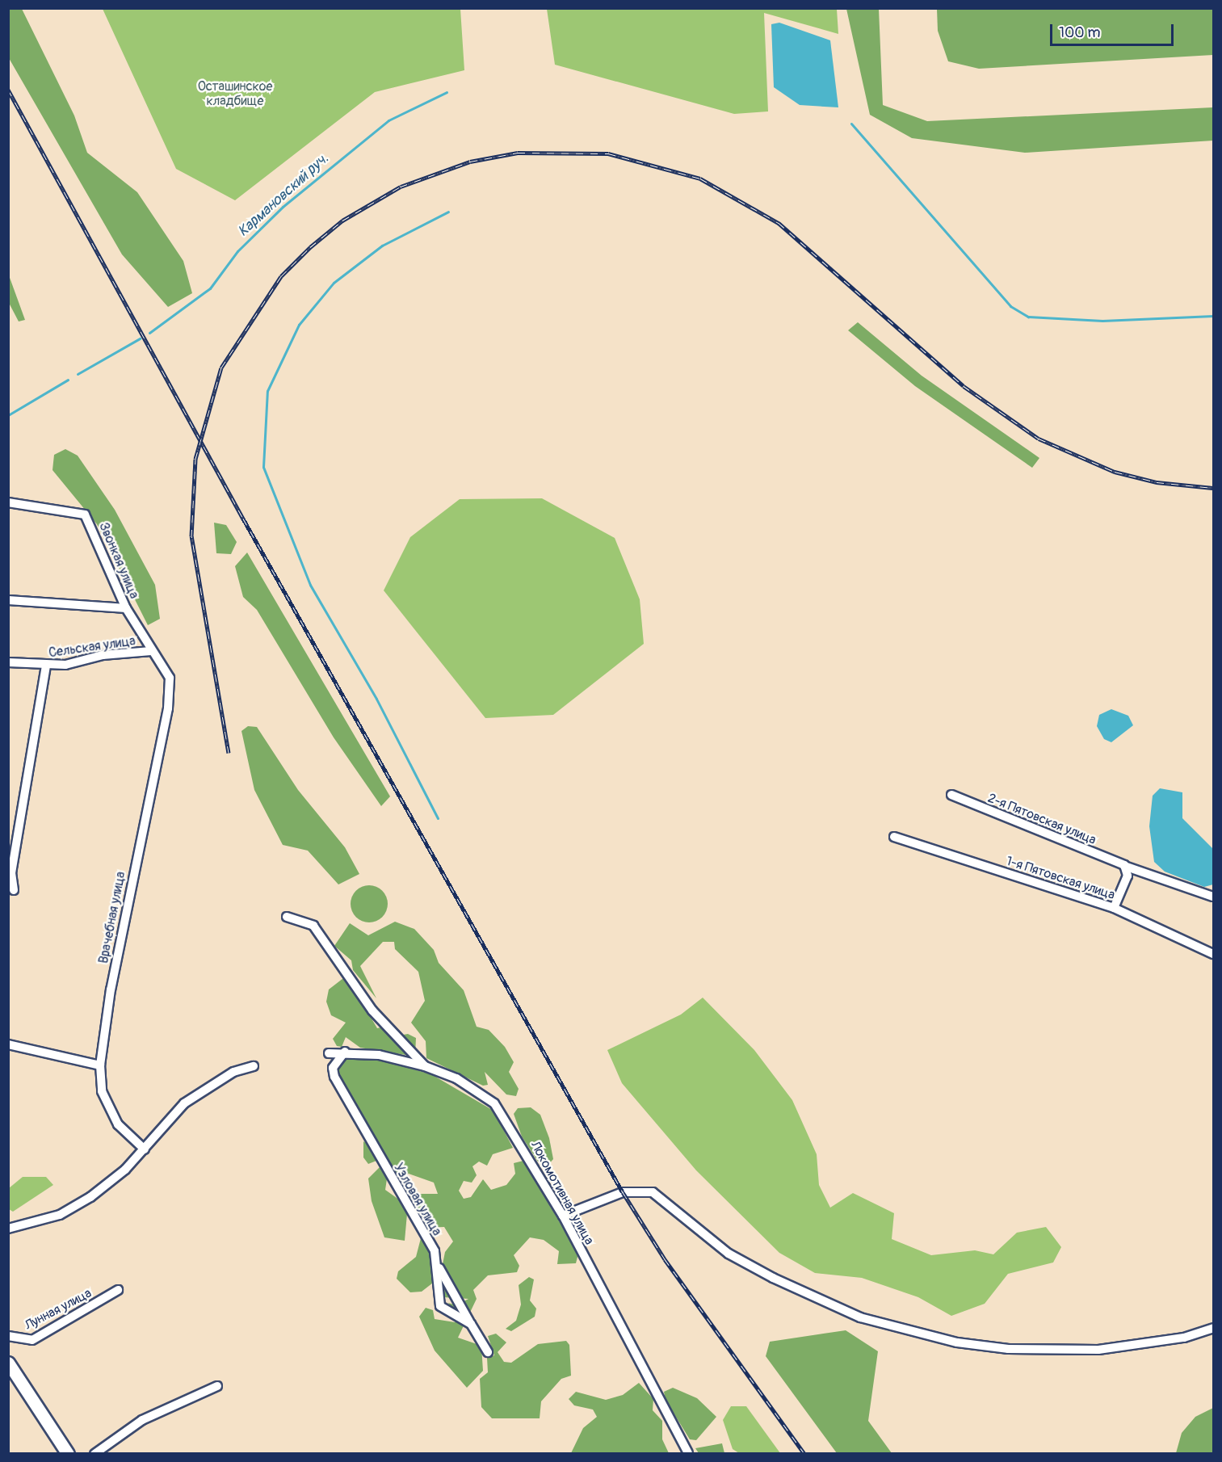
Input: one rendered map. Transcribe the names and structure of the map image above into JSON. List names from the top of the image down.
{
  "streets": {
    "street": [
      "Звонкая улица",
      "Сельская улица",
      "2-я Пятовская улица",
      "1-я Пятовская улица",
      "Врачебная улица",
      "Локомотивная улица",
      "Узловая улица",
      "Лунная улица"
    ]
  },
  "crossings": [
    ["Сельская улица", "Врачебная улица"],
    ["Локомотивная улица", "Узловая улица"]
  ],
  "water": ["Кармановский руч."],
  "parks": ["Осташинское кладбище"],
  "scale_bar": "100 m"
}
